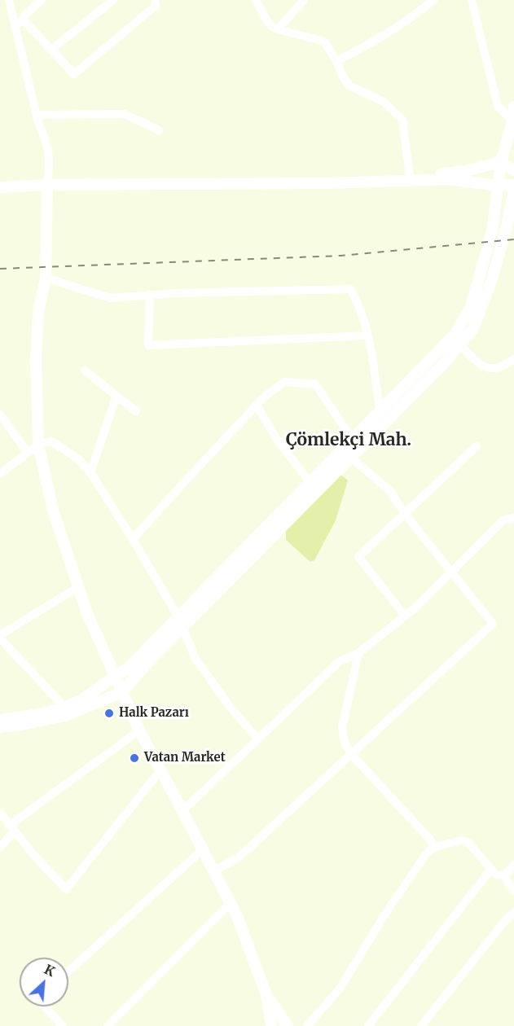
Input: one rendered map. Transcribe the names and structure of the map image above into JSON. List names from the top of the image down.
{
  "districts": ["Çömlekçi Mah."],
  "places": ["Halk Pazarı", "Vatan Market"],
  "north": "top right"
}
